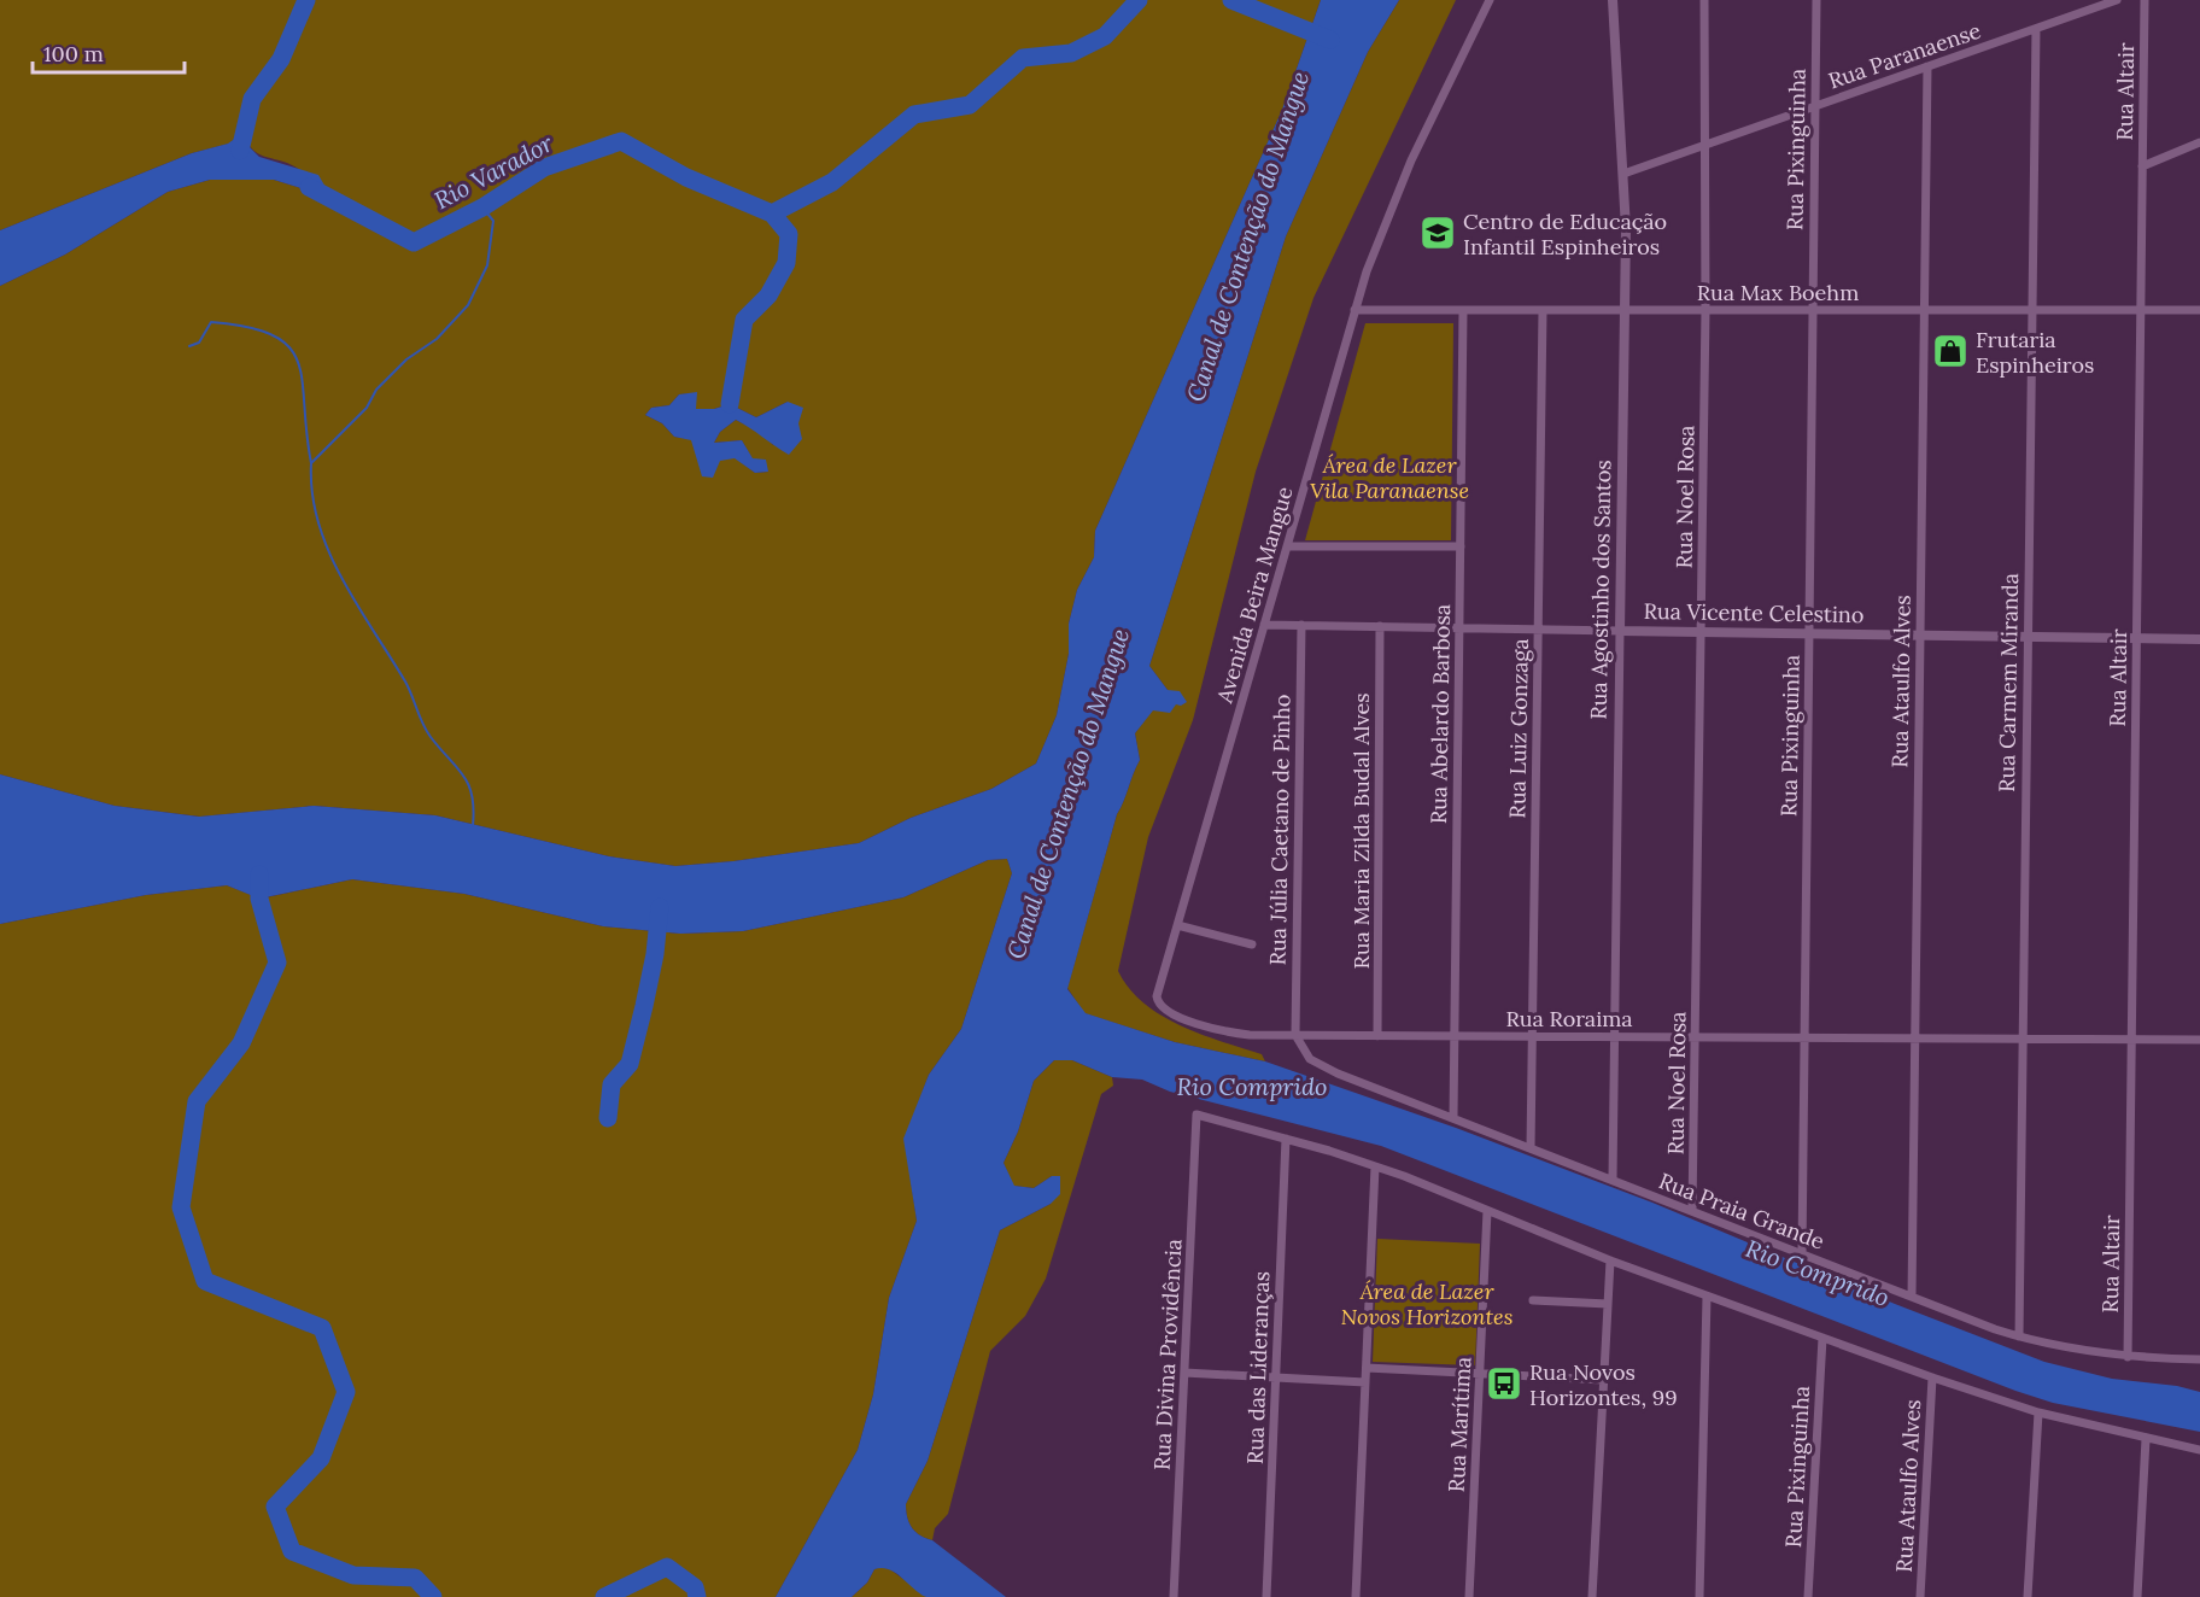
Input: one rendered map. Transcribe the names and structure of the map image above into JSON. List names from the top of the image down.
{
  "streets": {
    "street": [
      "Rua Paranaense",
      "Rua Altair",
      "Rua Pixinguinha",
      "Rua Max Boehm",
      "Rua Noel Rosa",
      "Rua Agostinho dos Santos",
      "Avenida Beira Mangue",
      "Rua Vicente Celestino",
      "Rua Ataulfo Alves",
      "Rua Carmem Miranda",
      "Rua Abelardo Barbosa",
      "Rua Luiz Gonzaga",
      "Rua Júlia Caetano de Pinho",
      "Rua Maria Zilda Budal Alves",
      "Rua Roraima",
      "Rua Praia Grande",
      "Rua Divina Providência",
      "Rua das Lideranças",
      "Rua Marítima"
    ]
  },
  "crossings": [
    ["Rua Paranaense", "Rua Pixinguinha"],
    ["Rua Paranaense", "Rua Noel Rosa"],
    ["Rua Paranaense", "Rua Agostinho dos Santos"],
    ["Rua Paranaense", "Rua Ataulfo Alves"],
    ["Rua Paranaense", "Rua Carmem Miranda"],
    ["Rua Altair", "Rua Max Boehm"],
    ["Rua Altair", "Rua Vicente Celestino"],
    ["Rua Altair", "Rua Roraima"],
    ["Rua Altair", "Rua Praia Grande"],
    ["Rua Pixinguinha", "Rua Max Boehm"],
    ["Rua Pixinguinha", "Rua Vicente Celestino"],
    ["Rua Pixinguinha", "Rua Roraima"],
    ["Rua Pixinguinha", "Rua Praia Grande"],
    ["Rua Max Boehm", "Rua Noel Rosa"],
    ["Rua Max Boehm", "Rua Agostinho dos Santos"],
    ["Rua Max Boehm", "Avenida Beira Mangue"],
    ["Rua Max Boehm", "Rua Ataulfo Alves"],
    ["Rua Max Boehm", "Rua Carmem Miranda"],
    ["Rua Max Boehm", "Rua Abelardo Barbosa"],
    ["Rua Max Boehm", "Rua Luiz Gonzaga"],
    ["Rua Noel Rosa", "Rua Vicente Celestino"],
    ["Rua Noel Rosa", "Rua Roraima"],
    ["Rua Noel Rosa", "Rua Praia Grande"],
    ["Rua Agostinho dos Santos", "Rua Vicente Celestino"],
    ["Rua Agostinho dos Santos", "Rua Roraima"],
    ["Rua Agostinho dos Santos", "Rua Praia Grande"],
    ["Avenida Beira Mangue", "Rua Vicente Celestino"],
    ["Avenida Beira Mangue", "Rua Roraima"],
    ["Rua Vicente Celestino", "Rua Ataulfo Alves"],
    ["Rua Vicente Celestino", "Rua Carmem Miranda"],
    ["Rua Vicente Celestino", "Rua Abelardo Barbosa"],
    ["Rua Vicente Celestino", "Rua Luiz Gonzaga"],
    ["Rua Vicente Celestino", "Rua Júlia Caetano de Pinho"],
    ["Rua Vicente Celestino", "Rua Maria Zilda Budal Alves"],
    ["Rua Ataulfo Alves", "Rua Roraima"],
    ["Rua Ataulfo Alves", "Rua Praia Grande"],
    ["Rua Carmem Miranda", "Rua Roraima"],
    ["Rua Carmem Miranda", "Rua Praia Grande"],
    ["Rua Abelardo Barbosa", "Rua Roraima"],
    ["Rua Abelardo Barbosa", "Rua Praia Grande"],
    ["Rua Luiz Gonzaga", "Rua Roraima"],
    ["Rua Luiz Gonzaga", "Rua Praia Grande"],
    ["Rua Júlia Caetano de Pinho", "Rua Roraima"],
    ["Rua Júlia Caetano de Pinho", "Rua Praia Grande"],
    ["Rua Maria Zilda Budal Alves", "Rua Roraima"],
    ["Rua Roraima", "Rua Praia Grande"],
    ["Rua Divina Providência", "Rua das Lideranças"]
  ],
  "water": ["Rio Varador", "Canal de Contenção do Mangue", "Rio Comprido"],
  "parks": ["Área de Lazer Vila Paranaense", "Área de Lazer Novos Horizontes"],
  "places": {
    "school or university": ["Centro de Educação Infantil Espinheiros"],
    "shop": ["Frutaria Espinheiros"],
    "bus stop": ["Rua Novos Horizontes, 99"]
  },
  "scale_bar": "100 m"
}
